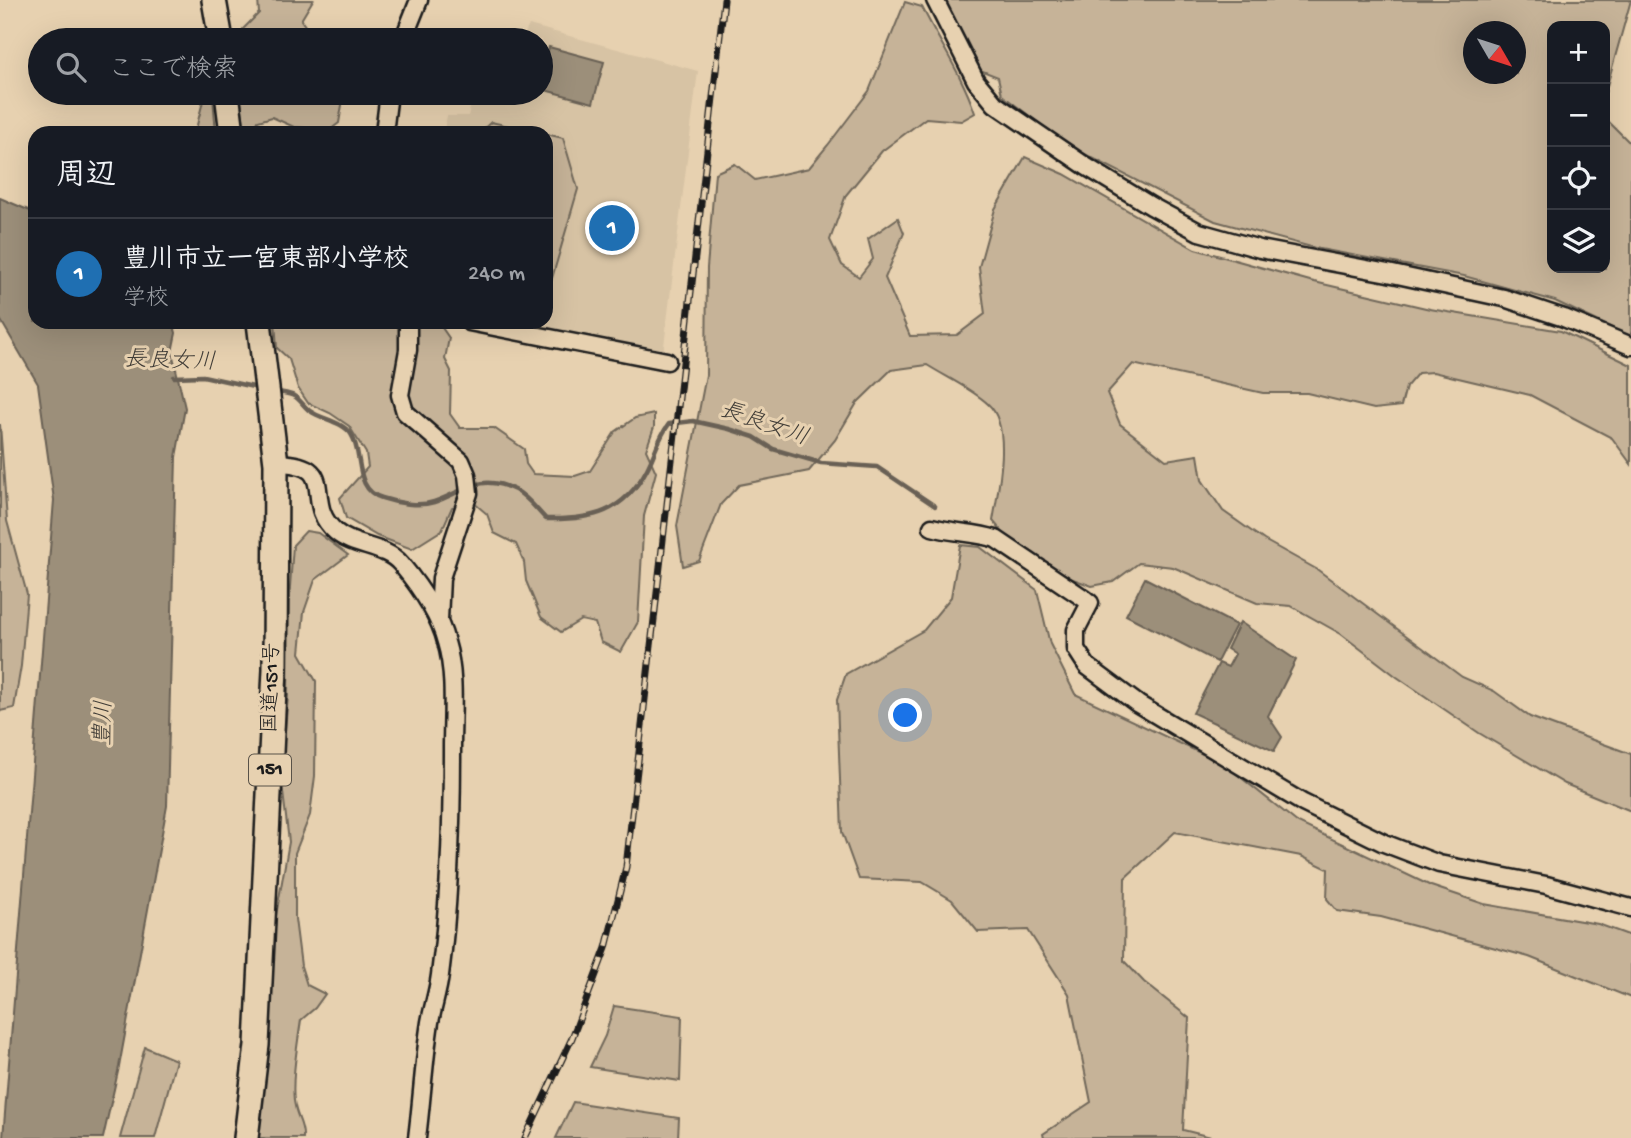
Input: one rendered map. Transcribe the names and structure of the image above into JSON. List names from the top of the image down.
{
  "streets": {
    "highway": ["国道151号", "151"]
  },
  "water": ["長良女川", "豊川"],
  "north": "bottom right",
  "page": {
    "map_buttons": ["+", "−"],
    "search": "ここで検索",
    "heading": "周辺",
    "pins": "1",
    "list": [
      {
        "mark": "1",
        "name": "豊川市立一宮東部小学校",
        "note": "学校",
        "value": "240 m"
      }
    ]
  }
}
